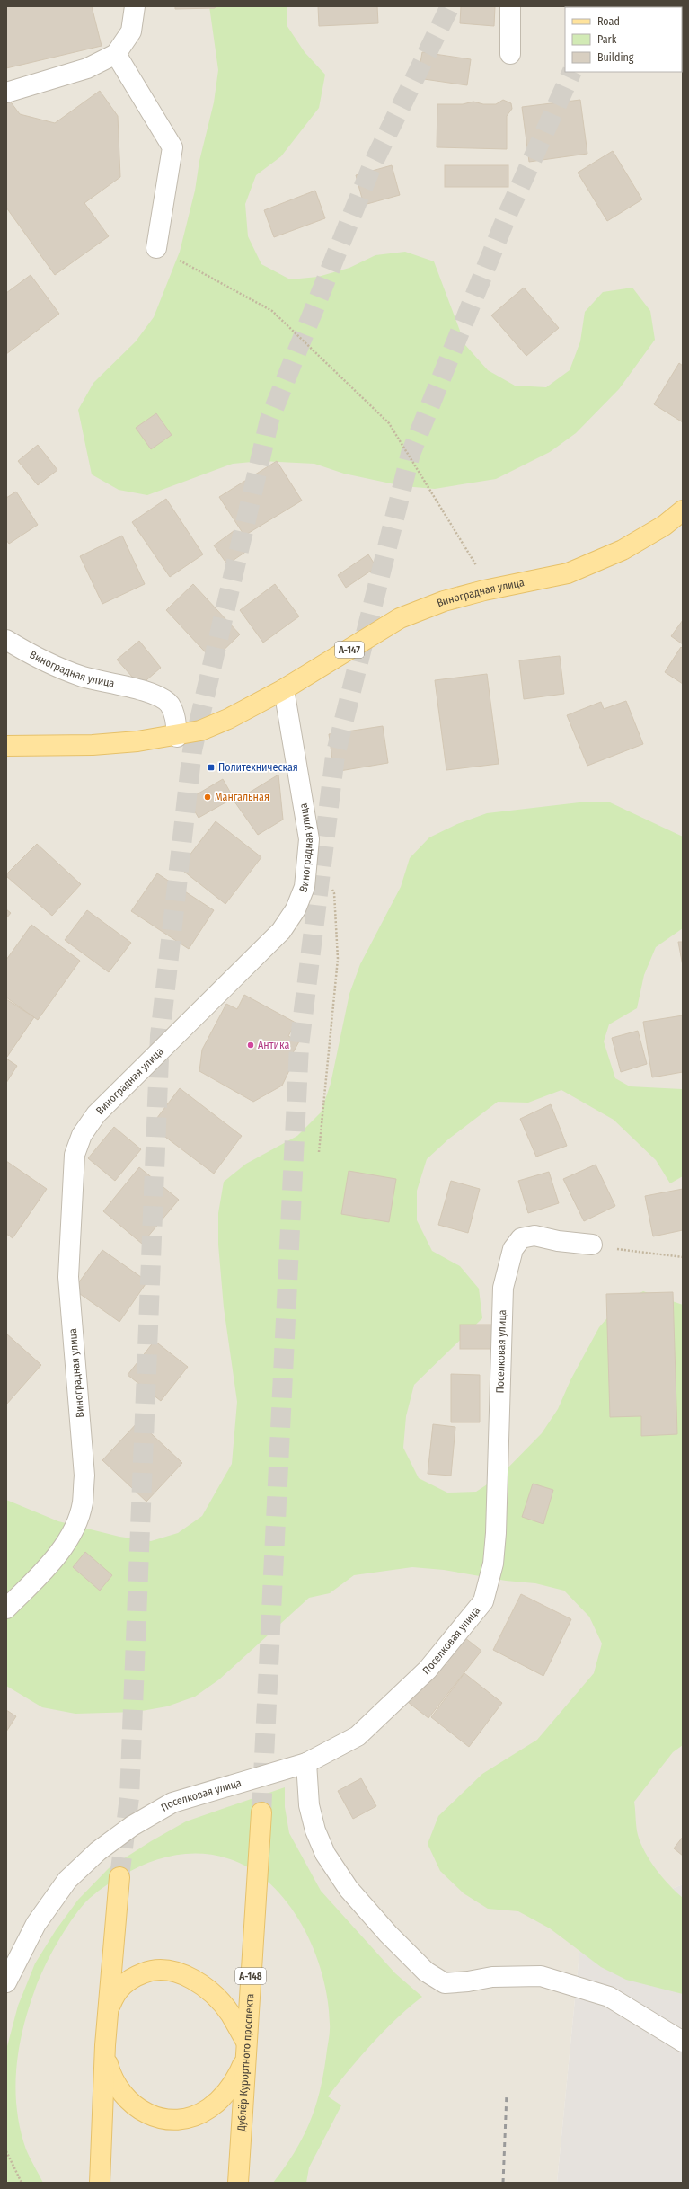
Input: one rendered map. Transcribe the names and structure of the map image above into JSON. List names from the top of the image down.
{
  "streets": {
    "main road": [
      "Виноградная улица",
      "А-147",
      "А-148",
      "Дублёр Курортного проспекта"
    ],
    "street": ["Поселковая улица"]
  },
  "crossings": [
    ["А-148", "Дублёр Курортного проспекта"]
  ],
  "places": {
    "transit": ["Политехническая"],
    "other": ["Мангальная", "Антика"]
  },
  "legend": ["Road", "Park", "Building"]
}
